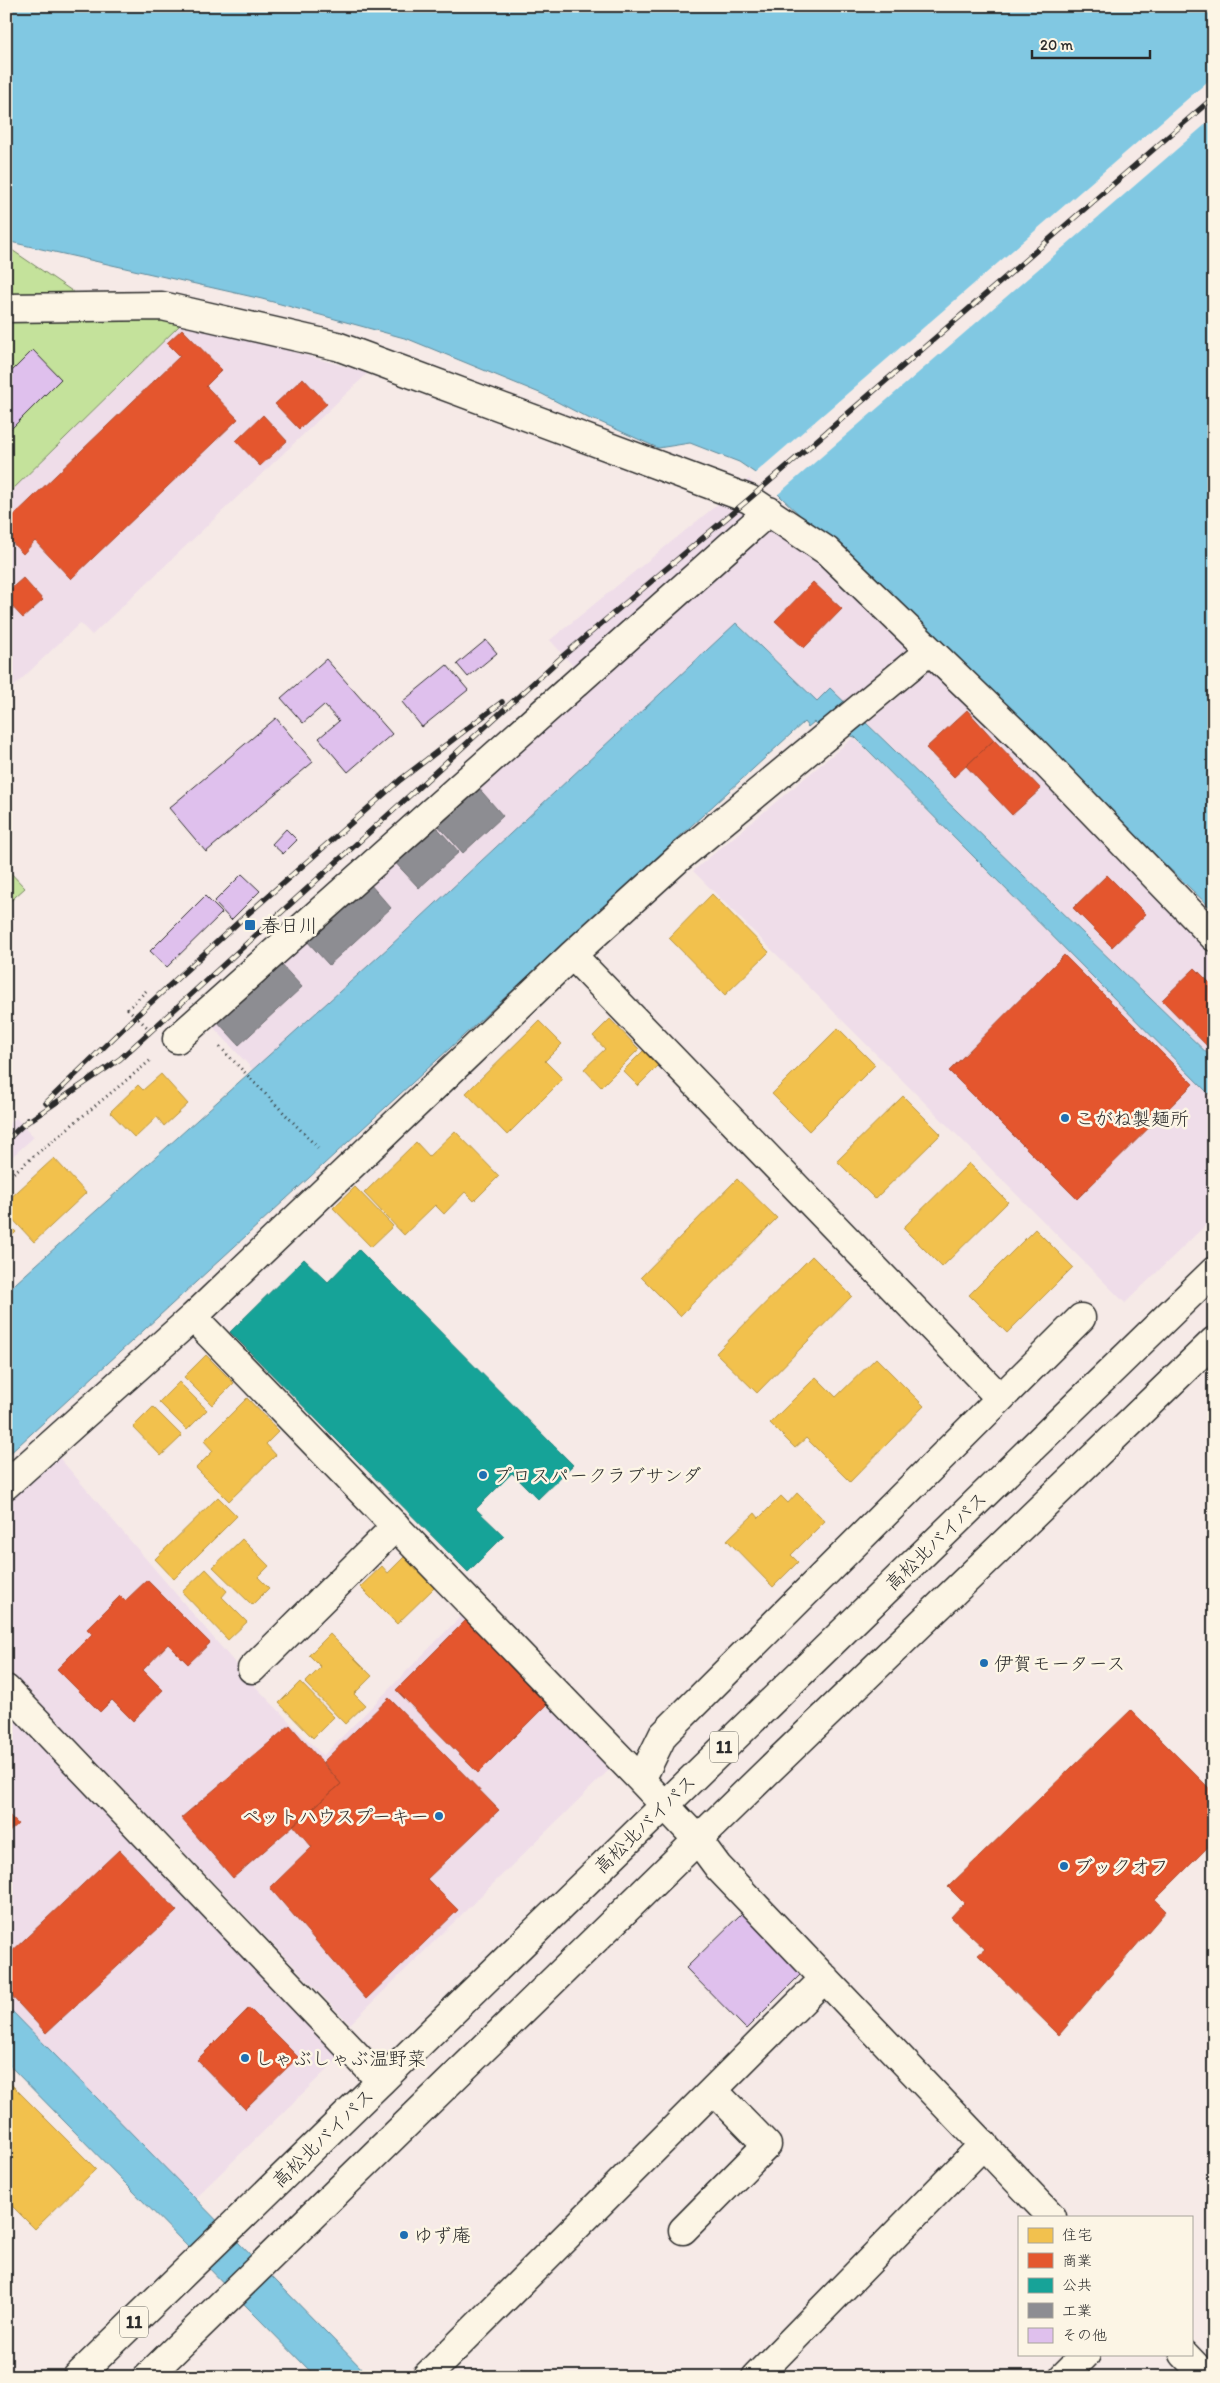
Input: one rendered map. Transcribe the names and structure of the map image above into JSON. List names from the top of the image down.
{
  "streets": {
    "main road": ["高松北バイパス", "11"]
  },
  "places": {
    "transit": ["春日川"],
    "other": [
      "こがね製麺所",
      "プロスパークラブサンダ",
      "伊賀モータース",
      "ペットハウスプーキー",
      "ブックオフ",
      "しゃぶしゃぶ温野菜",
      "ゆず庵"
    ]
  },
  "legend": [
    "住宅",
    "商業",
    "公共",
    "工業",
    "その他"
  ],
  "scale_bar": "20 m"
}
